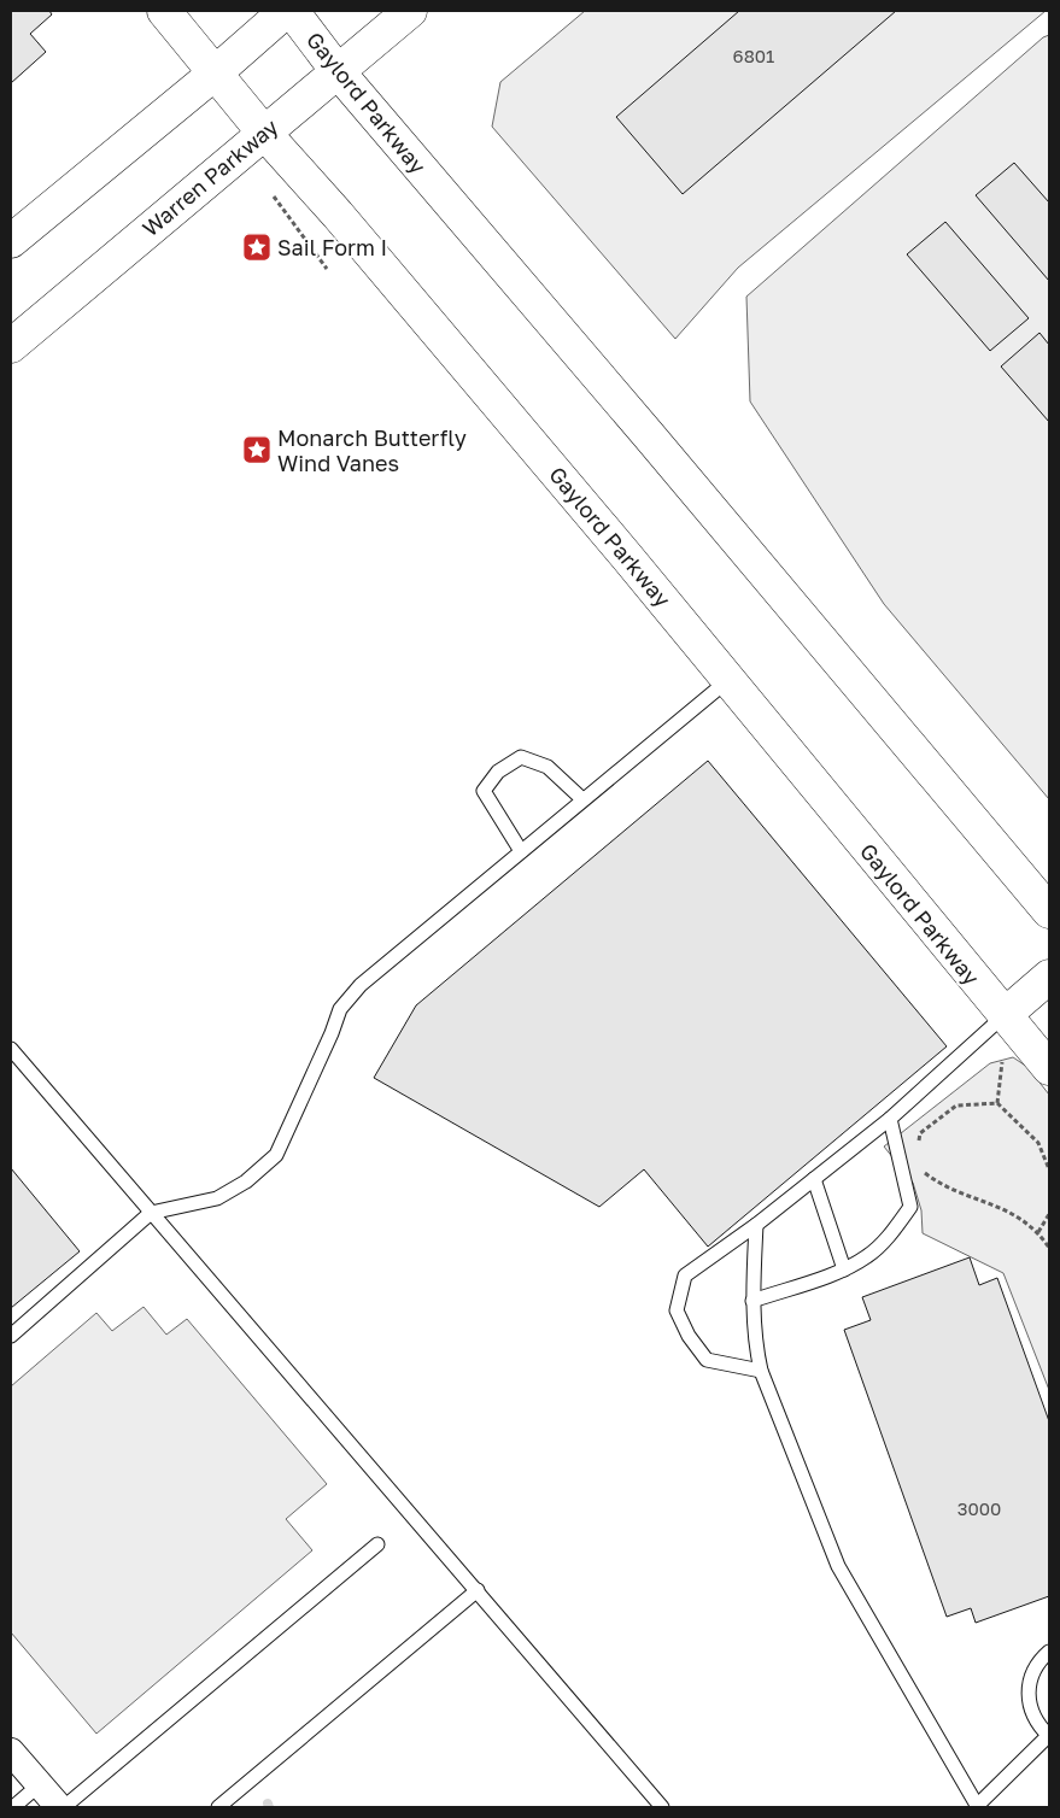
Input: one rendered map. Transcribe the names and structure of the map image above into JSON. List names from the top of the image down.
{
  "streets": {
    "street": ["Gaylord Parkway", "Warren Parkway"]
  },
  "crossings": [
    ["Gaylord Parkway", "Warren Parkway"]
  ],
  "places": {
    "place": ["Sail Form I", "Monarch Butterfly Wind Vanes"]
  },
  "house_numbers": ["6801", "3000"]
}
